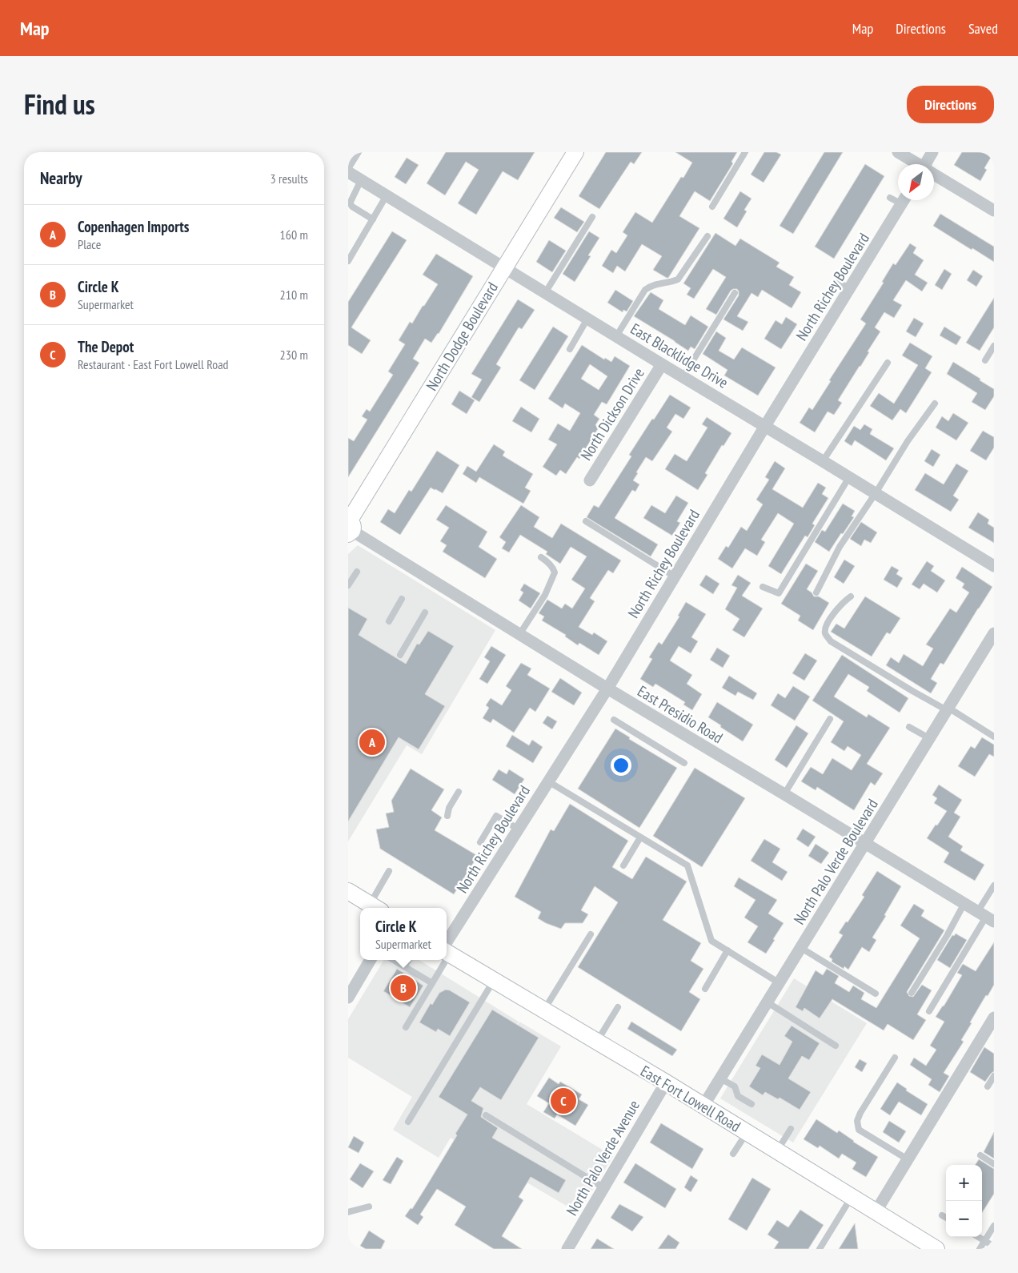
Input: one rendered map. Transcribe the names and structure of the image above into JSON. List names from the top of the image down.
{
  "streets": {
    "main road": ["North Dodge Boulevard", "East Fort Lowell Road"],
    "street": [
      "North Richey Boulevard",
      "East Blacklidge Drive",
      "North Dickson Drive",
      "East Presidio Road",
      "North Palo Verde Boulevard",
      "North Palo Verde Avenue"
    ]
  },
  "crossings": [
    ["North Richey Boulevard", "East Blacklidge Drive"],
    ["North Richey Boulevard", "East Presidio Road"],
    ["North Dodge Boulevard", "East Blacklidge Drive"],
    ["North Dodge Boulevard", "East Presidio Road"],
    ["East Blacklidge Drive", "North Dickson Drive"],
    ["East Presidio Road", "North Palo Verde Boulevard"],
    ["North Palo Verde Boulevard", "East Fort Lowell Road"],
    ["East Fort Lowell Road", "North Palo Verde Avenue"]
  ],
  "north": "bottom left",
  "page": {
    "header": "Map",
    "nav": ["Map", "Directions", "Saved"],
    "title": "Find us",
    "buttons": "Directions",
    "heading": ["Nearby", "3 results"],
    "list": [
      {
        "mark": "A",
        "name": "Copenhagen Imports",
        "note": "Place",
        "value": "160 m"
      },
      {
        "mark": "B",
        "name": "Circle K",
        "note": "Supermarket",
        "value": "210 m"
      },
      {
        "mark": "C",
        "name": "The Depot",
        "note": "Restaurant · East Fort Lowell Road",
        "value": "230 m"
      }
    ],
    "pins": ["A", "B", "C"],
    "popup": ["Circle K", "Supermarket"],
    "map_buttons": ["+", "−"]
  }
}
